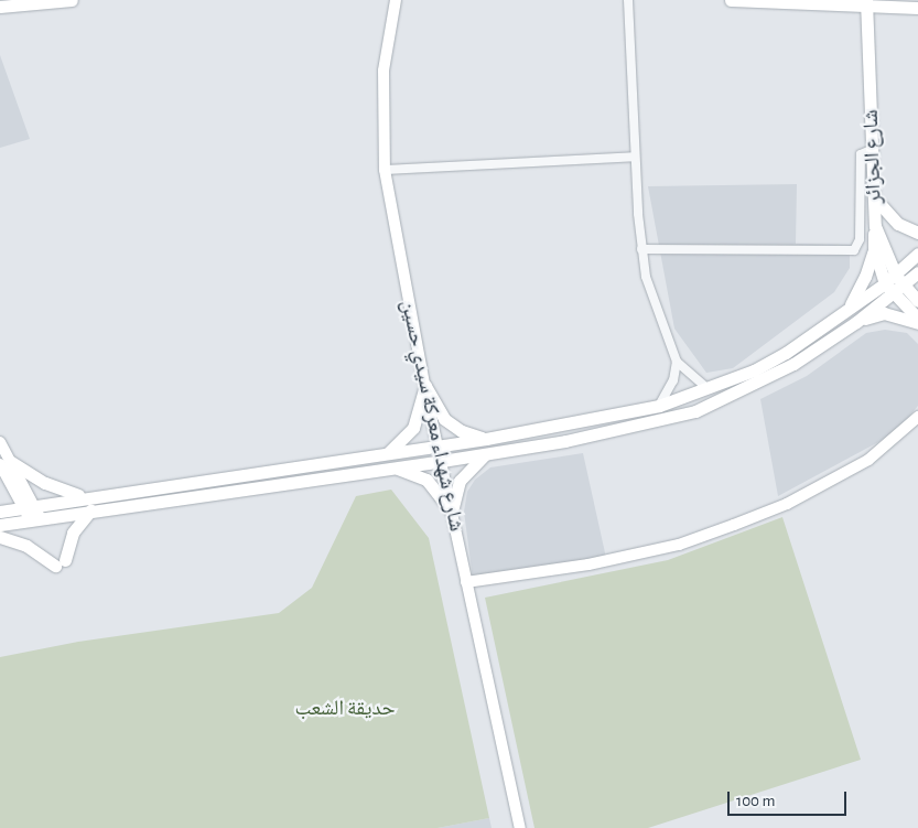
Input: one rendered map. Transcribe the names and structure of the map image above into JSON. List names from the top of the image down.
{
  "streets": {
    "main road": ["شارع الجزائر", "شارع شهداء معركة سيدي حسين"]
  },
  "parks": ["حديقة الشعب"],
  "scale_bar": "100 m"
}
